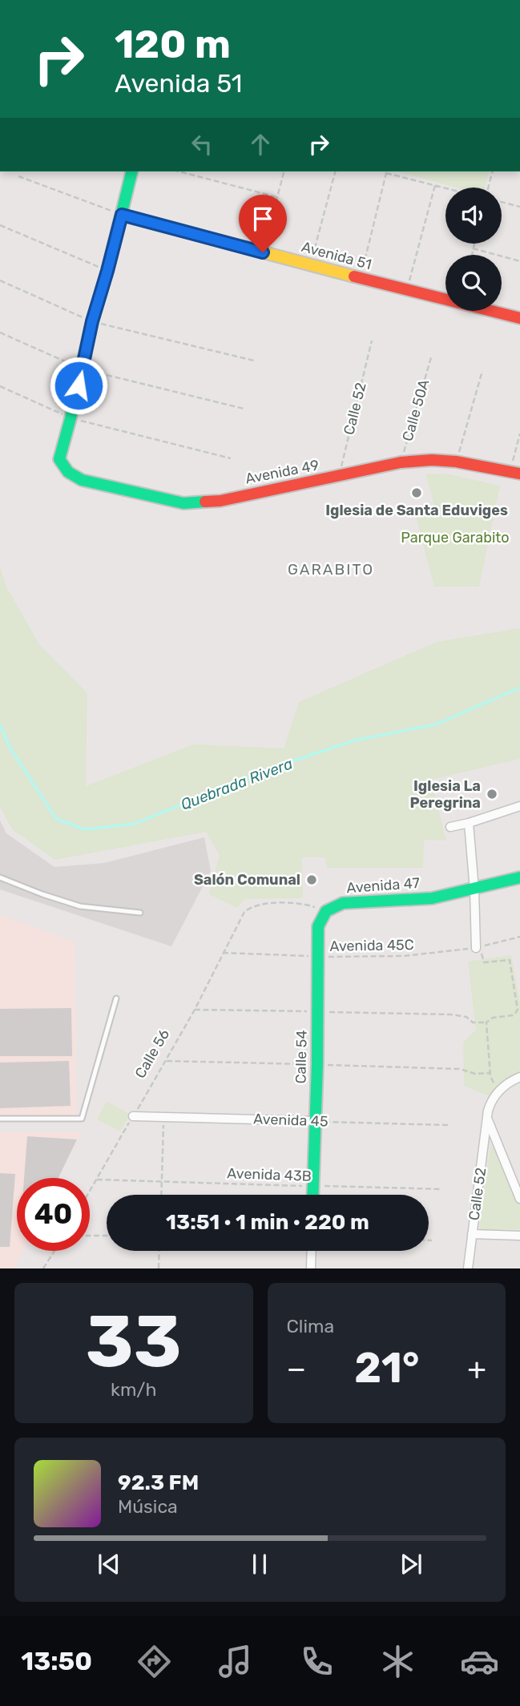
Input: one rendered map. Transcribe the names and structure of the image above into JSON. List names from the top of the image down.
{
  "streets": {
    "street": [
      "Avenida 51",
      "Calle 52",
      "Avenida 49",
      "Avenida 47",
      "Calle 54",
      "Avenida 45"
    ],
    "path": [
      "Calle 50A",
      "Avenida 45C",
      "Calle 56",
      "Avenida 43B"
    ]
  },
  "crossings": [
    ["Calle 52", "Avenida 49"],
    ["Calle 50A", "Avenida 49"],
    ["Avenida 47", "Calle 56"],
    ["Avenida 47", "Calle 54"],
    ["Avenida 45C", "Calle 56"],
    ["Avenida 45C", "Calle 54"],
    ["Calle 56", "Calle 54"],
    ["Calle 56", "Avenida 45"],
    ["Calle 56", "Avenida 43B"],
    ["Calle 54", "Avenida 45"],
    ["Calle 54", "Avenida 43B"]
  ],
  "districts": ["GARABITO"],
  "water": ["Quebrada Rivera"],
  "parks": ["Parque Garabito"],
  "places": ["Iglesia de Santa Eduviges", "Iglesia La Peregrina", "Salón Comunal"],
  "page": {
    "turn": ["120 m", "Avenida 51"],
    "limit": "40",
    "trip": "13:51 · 1 min · 220 m",
    "tile": [
      ["33", "km/h"],
      "Clima"
    ],
    "heat": ["−", "21°", "+"],
    "song": ["92.3 FM", "Música"],
    "tabs": "13:50"
  }
}
